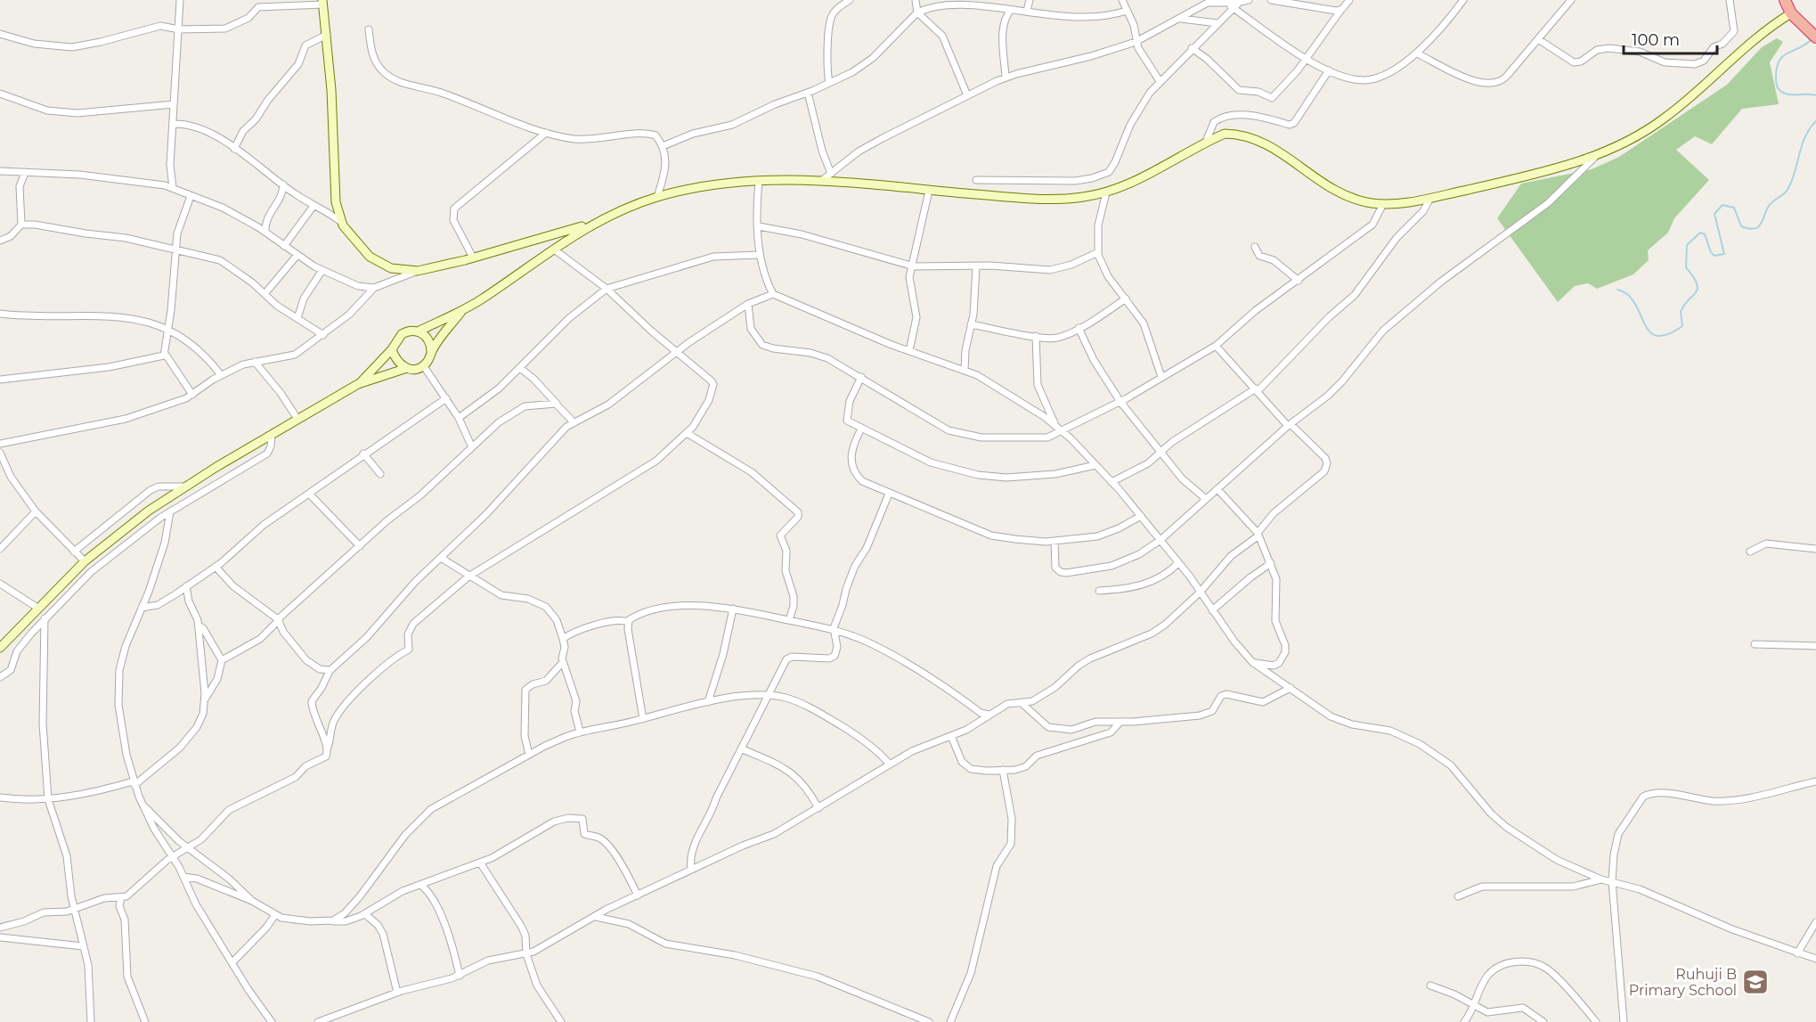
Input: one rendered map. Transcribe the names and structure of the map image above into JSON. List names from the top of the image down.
{
  "places": {
    "school or university": ["Ruhuji B Primary School"]
  },
  "scale_bar": "100 m"
}
